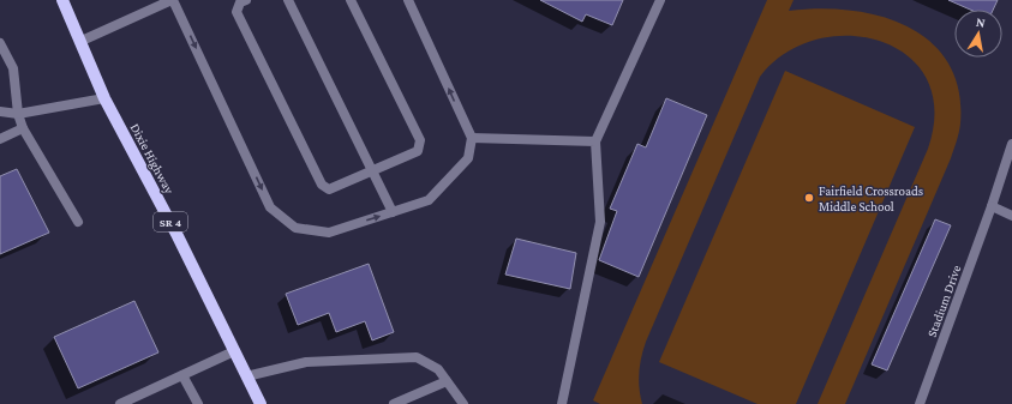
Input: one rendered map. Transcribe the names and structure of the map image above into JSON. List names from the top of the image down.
{
  "streets": {
    "main road": ["Dixie Highway", "SR 4"],
    "street": ["Stadium Drive"]
  },
  "places": ["Fairfield Crossroads Middle School"],
  "north": "top"
}
